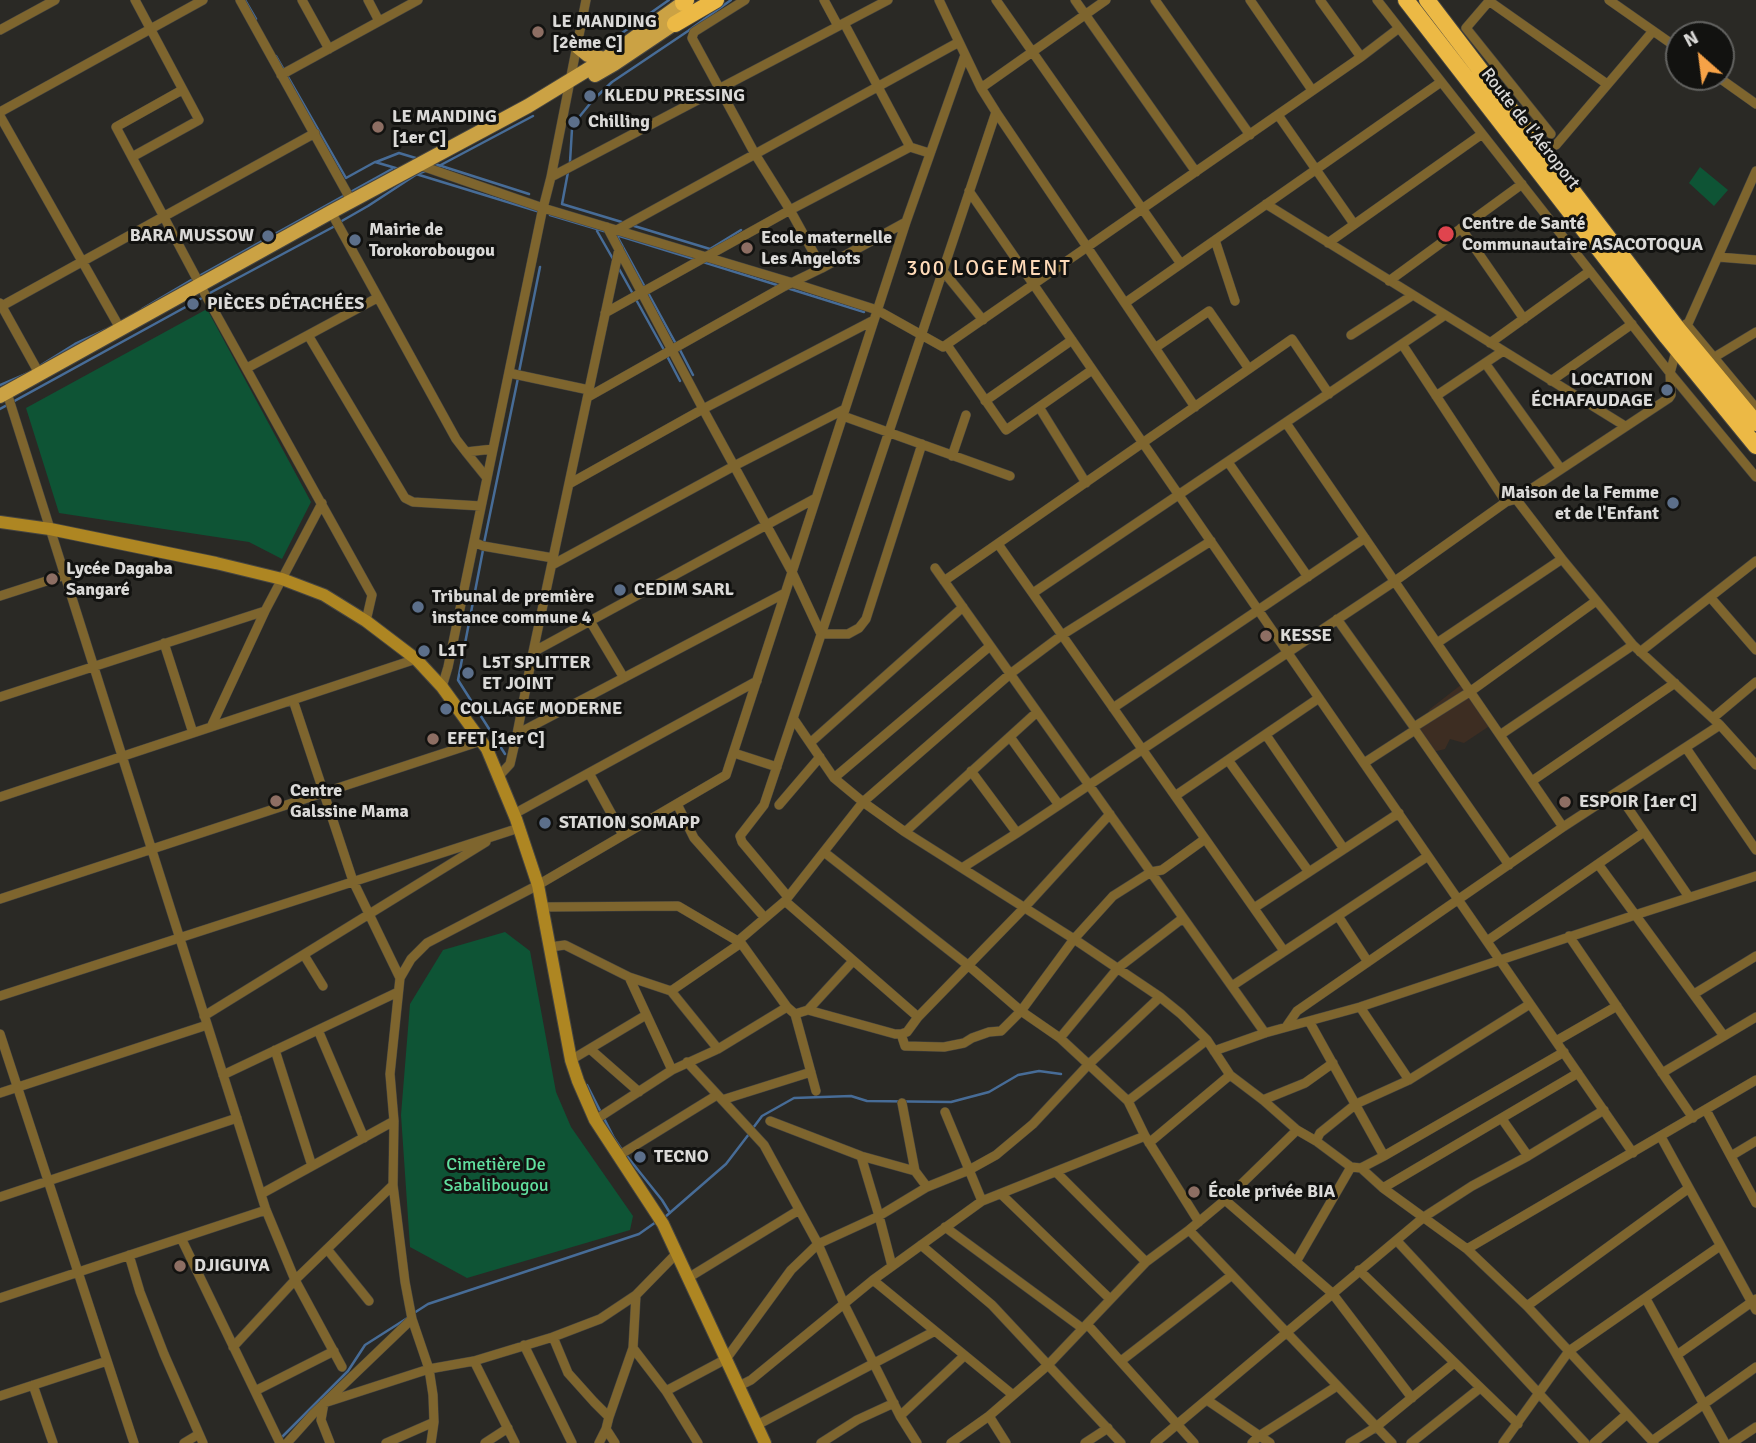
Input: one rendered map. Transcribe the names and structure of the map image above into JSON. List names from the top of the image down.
{
  "streets": {
    "highway": ["Route de l'Aéroport"]
  },
  "districts": ["300 LOGEMENT"],
  "parks": ["Cimetière De Sabalibougou"],
  "places": [
    "LE MANDING [2ème C]",
    "KLEDU PRESSING",
    "Chilling",
    "LE MANDING [1er C]",
    "Centre de Santé Communautaire ASACOTOQUA",
    "BARA MUSSOW",
    "Mairie de Torokorobougou",
    "Ecole maternelle Les Angelots",
    "PIÈCES DÉTACHÉES",
    "LOCATION ÉCHAFAUDAGE",
    "Maison de la Femme et de l'Enfant",
    "Lycée Dagaba Sangaré",
    "CEDIM SARL",
    "Tribunal de première instance commune 4",
    "KESSE",
    "L1T",
    "L5T SPLITTER ET JOINT",
    "COLLAGE MODERNE",
    "EFET [1er C]",
    "Centre Galssine Mama",
    "ESPOIR [1er C]",
    "STATION SOMAPP",
    "TECNO",
    "École privée BIA",
    "DJIGUIYA"
  ],
  "north": "top left"
}
